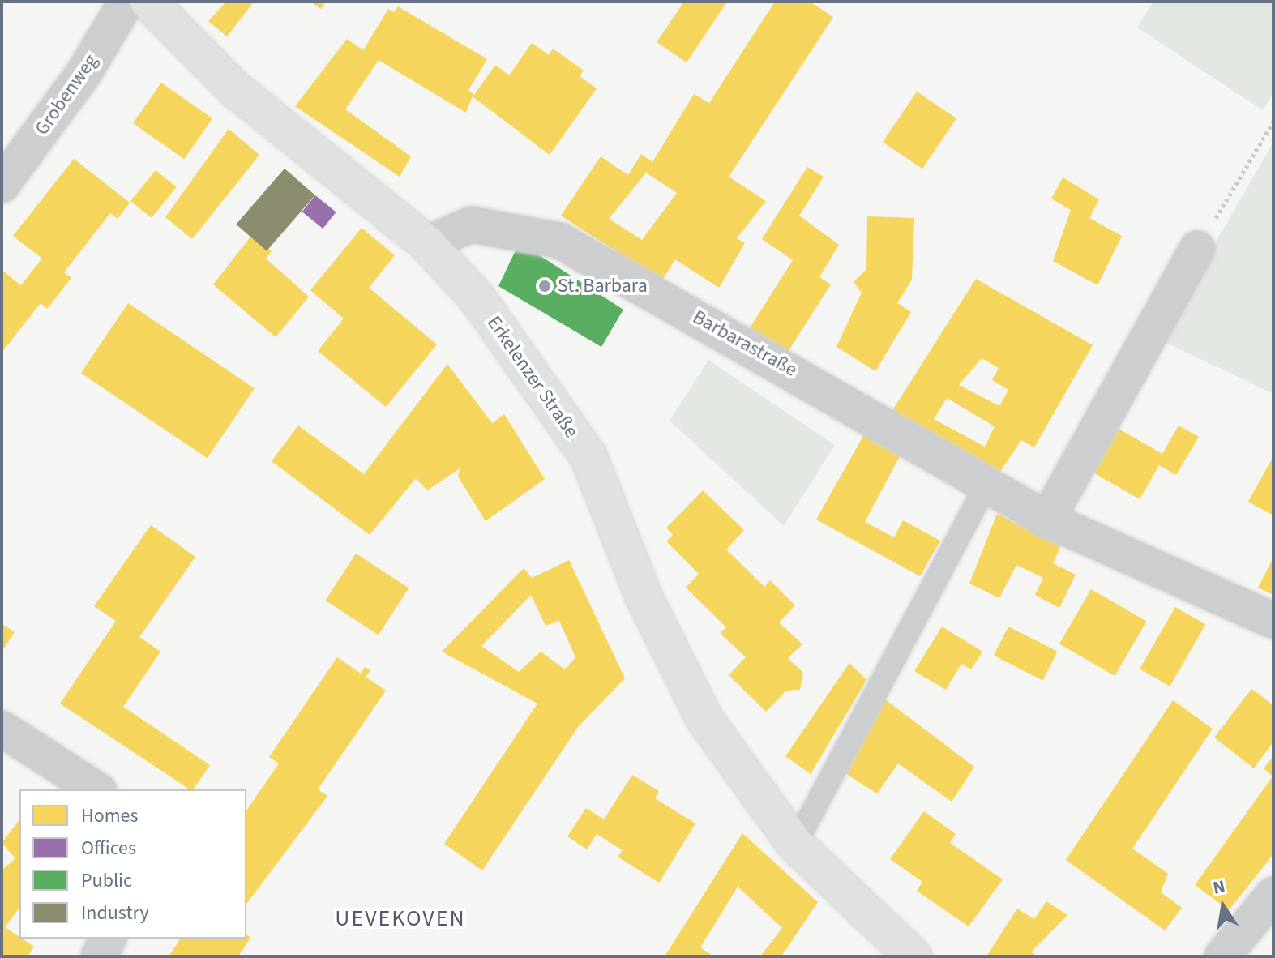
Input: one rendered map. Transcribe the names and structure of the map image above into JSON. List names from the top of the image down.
{
  "streets": {
    "main road": ["Erkelenzer Straße"],
    "street": ["Grobenweg", "Barbarastraße"]
  },
  "crossings": [
    ["Barbarastraße", "Erkelenzer Straße"]
  ],
  "districts": ["UEVEKOVEN"],
  "places": ["St. Barbara"],
  "legend": [
    "Homes",
    "Offices",
    "Public",
    "Industry"
  ],
  "north": "top"
}
